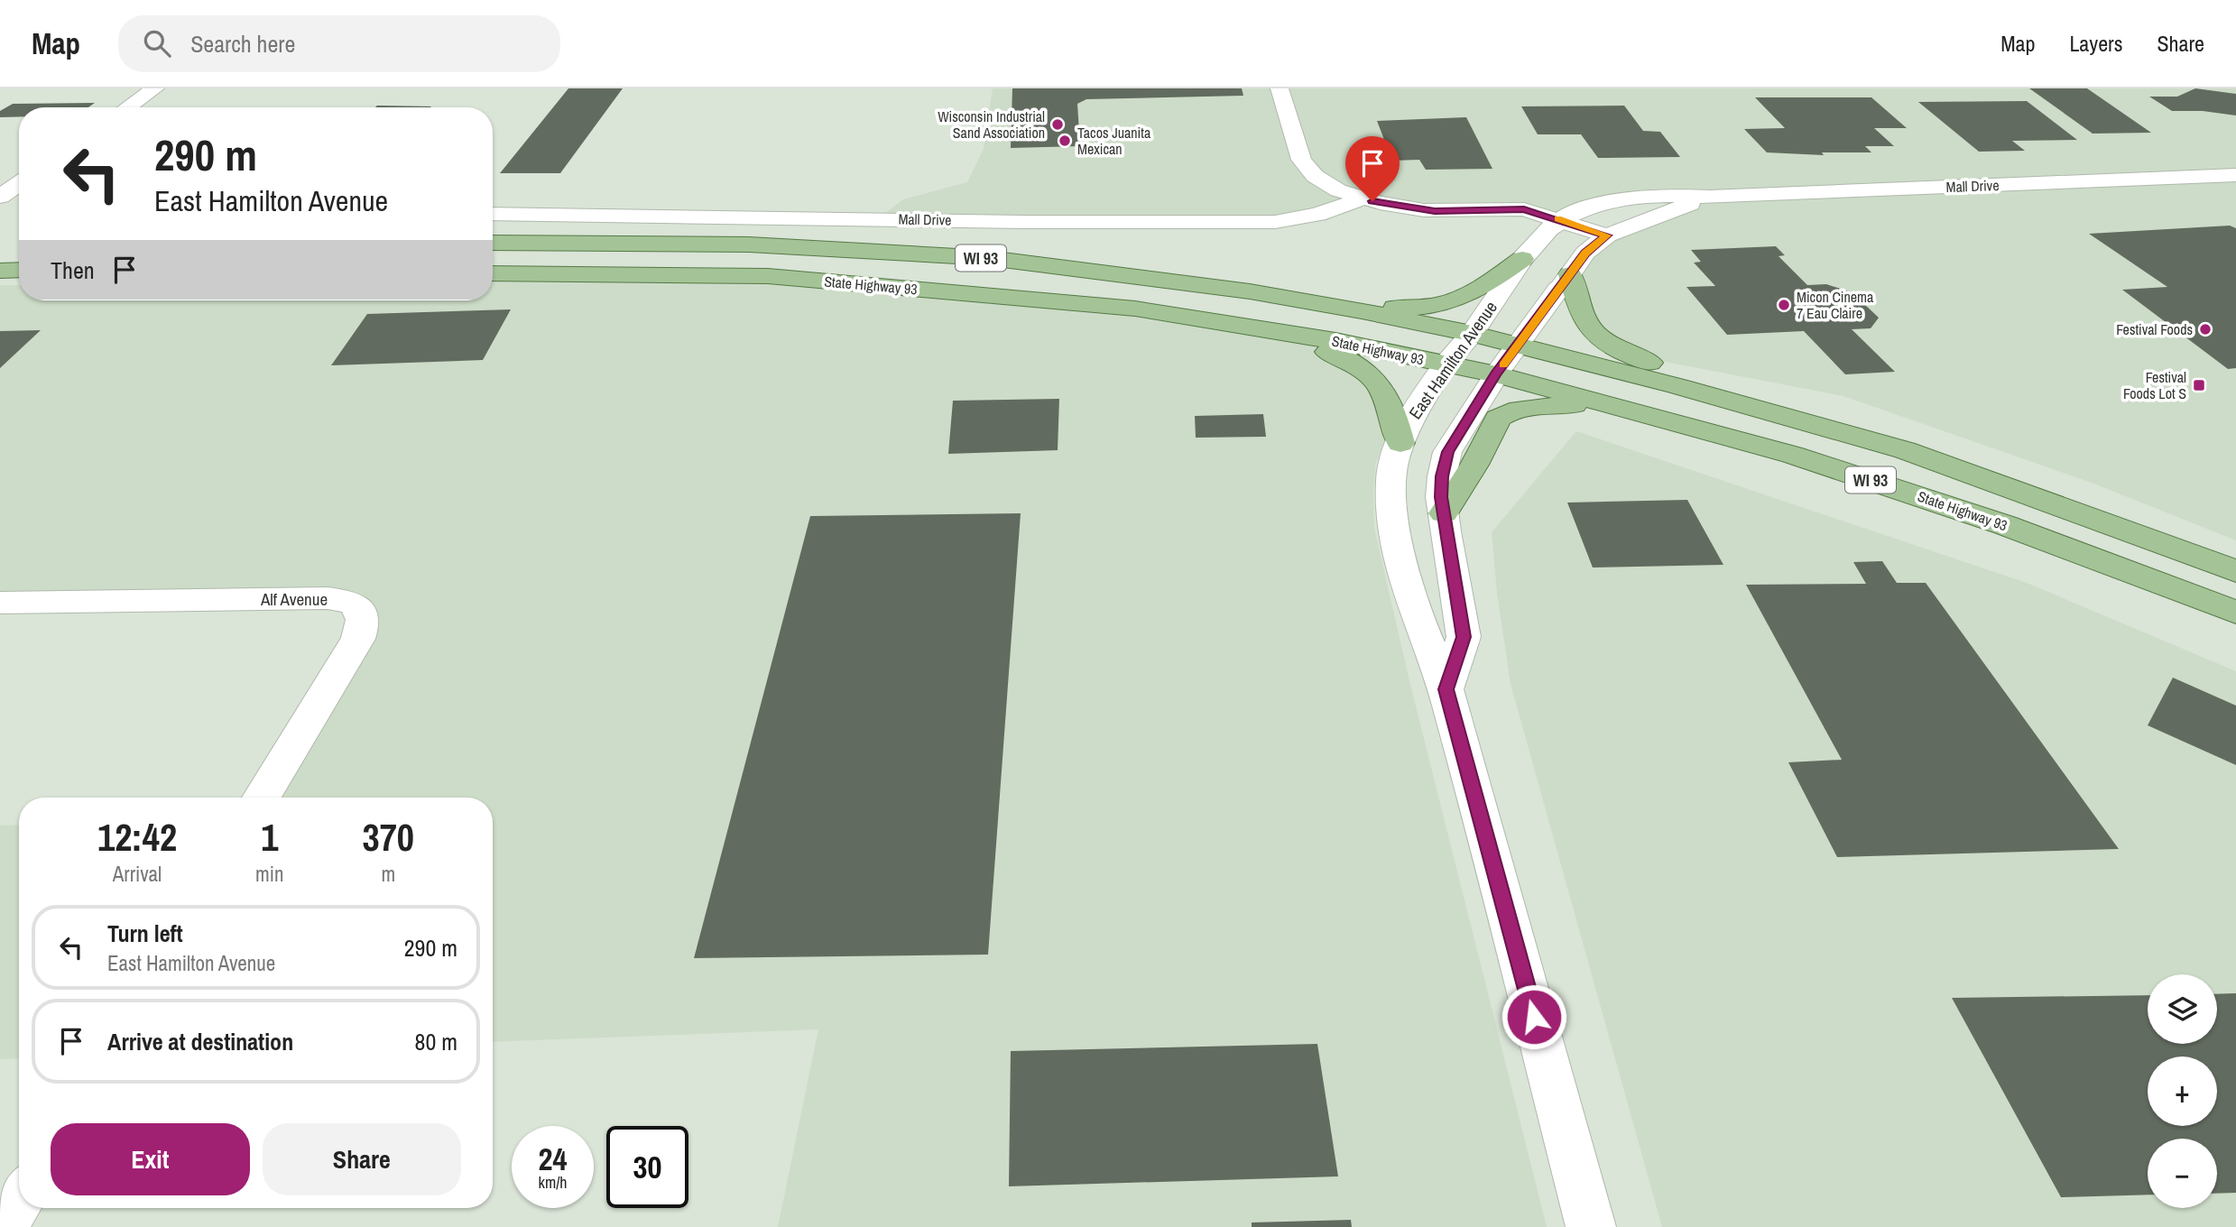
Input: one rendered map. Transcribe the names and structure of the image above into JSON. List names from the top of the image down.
{
  "streets": {
    "main road": ["WI 93", "State Highway 93"],
    "street": ["Mall Drive", "East Hamilton Avenue", "Alf Avenue"]
  },
  "crossings": [
    ["Mall Drive", "East Hamilton Avenue"],
    ["State Highway 93", "East Hamilton Avenue"]
  ],
  "places": {
    "other": [
      "Wisconsin Industrial Sand Association",
      "Tacos Juanita Mexican",
      "Micon Cinema 7 Eau Claire",
      "Festival Foods"
    ],
    "transit": ["Festival Foods Lot S"]
  },
  "page": {
    "header": "Map",
    "search": "Search here",
    "nav": ["Map", "Layers", "Share"],
    "turn": ["290 m", "East Hamilton Avenue"],
    "then": "Then",
    "eta": [
      "12:42",
      "Arrival",
      "1",
      "min",
      "370",
      "m"
    ],
    "list": [
      {
        "name": "Turn left",
        "note": "East Hamilton Avenue",
        "value": "290 m"
      },
      {
        "name": "Arrive at destination",
        "value": "80 m"
      }
    ],
    "map_buttons": ["+", "−"],
    "buttons": ["Exit", "Share"],
    "speed": "24 km/h",
    "limit": "30"
  }
}
